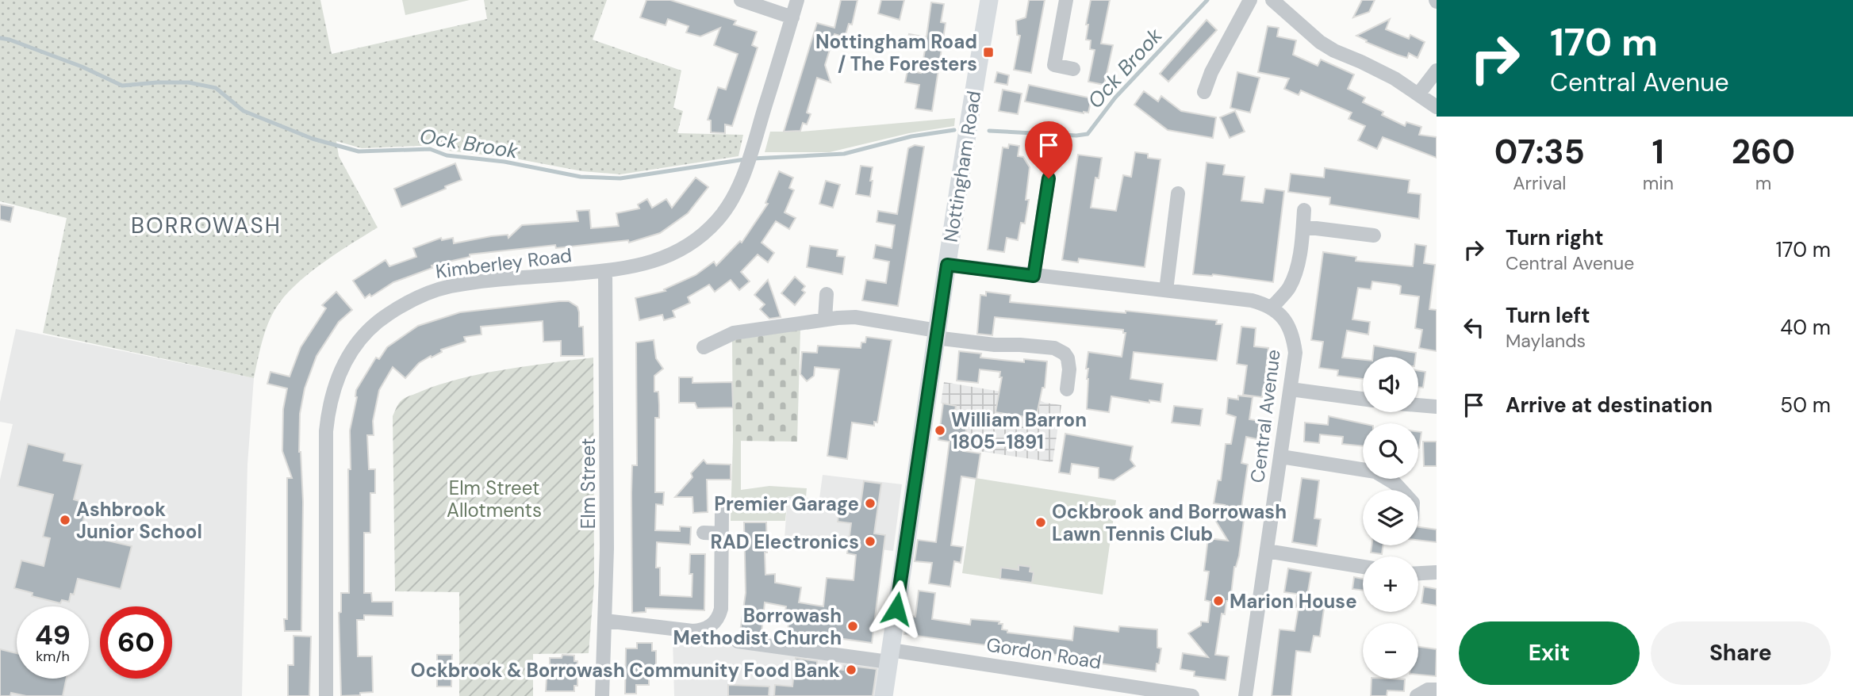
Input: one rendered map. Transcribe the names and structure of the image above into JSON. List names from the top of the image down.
{
  "streets": {
    "main road": ["Nottingham Road"],
    "street": [
      "Kimberley Road",
      "Central Avenue",
      "Elm Street",
      "Gordon Road"
    ]
  },
  "crossings": [
    ["Nottingham Road", "Gordon Road"],
    ["Kimberley Road", "Elm Street"]
  ],
  "districts": ["BORROWASH"],
  "water": ["Ock Brook"],
  "parks": ["Elm Street Allotments"],
  "places": {
    "transit": ["Nottingham Road / The Foresters"],
    "other": [
      "William Barron 1805-1891",
      "Premier Garage",
      "Ashbrook Junior School",
      "Ockbrook and Borrowash Lawn Tennis Club",
      "RAD Electronics",
      "Marion House",
      "Borrowash Methodist Church",
      "Ockbrook & Borrowash Community Food Bank"
    ]
  },
  "page": {
    "turn": ["170 m", "Central Avenue"],
    "eta": [
      "07:35",
      "Arrival",
      "1",
      "min",
      "260",
      "m"
    ],
    "list": [
      {
        "name": "Turn right",
        "note": "Central Avenue",
        "value": "170 m"
      },
      {
        "name": "Turn left",
        "note": "Maylands",
        "value": "40 m"
      },
      {
        "name": "Arrive at destination",
        "value": "50 m"
      }
    ],
    "map_buttons": ["+", "−"],
    "speed": "49 km/h",
    "limit": "60",
    "buttons": ["Exit", "Share"]
  }
}
